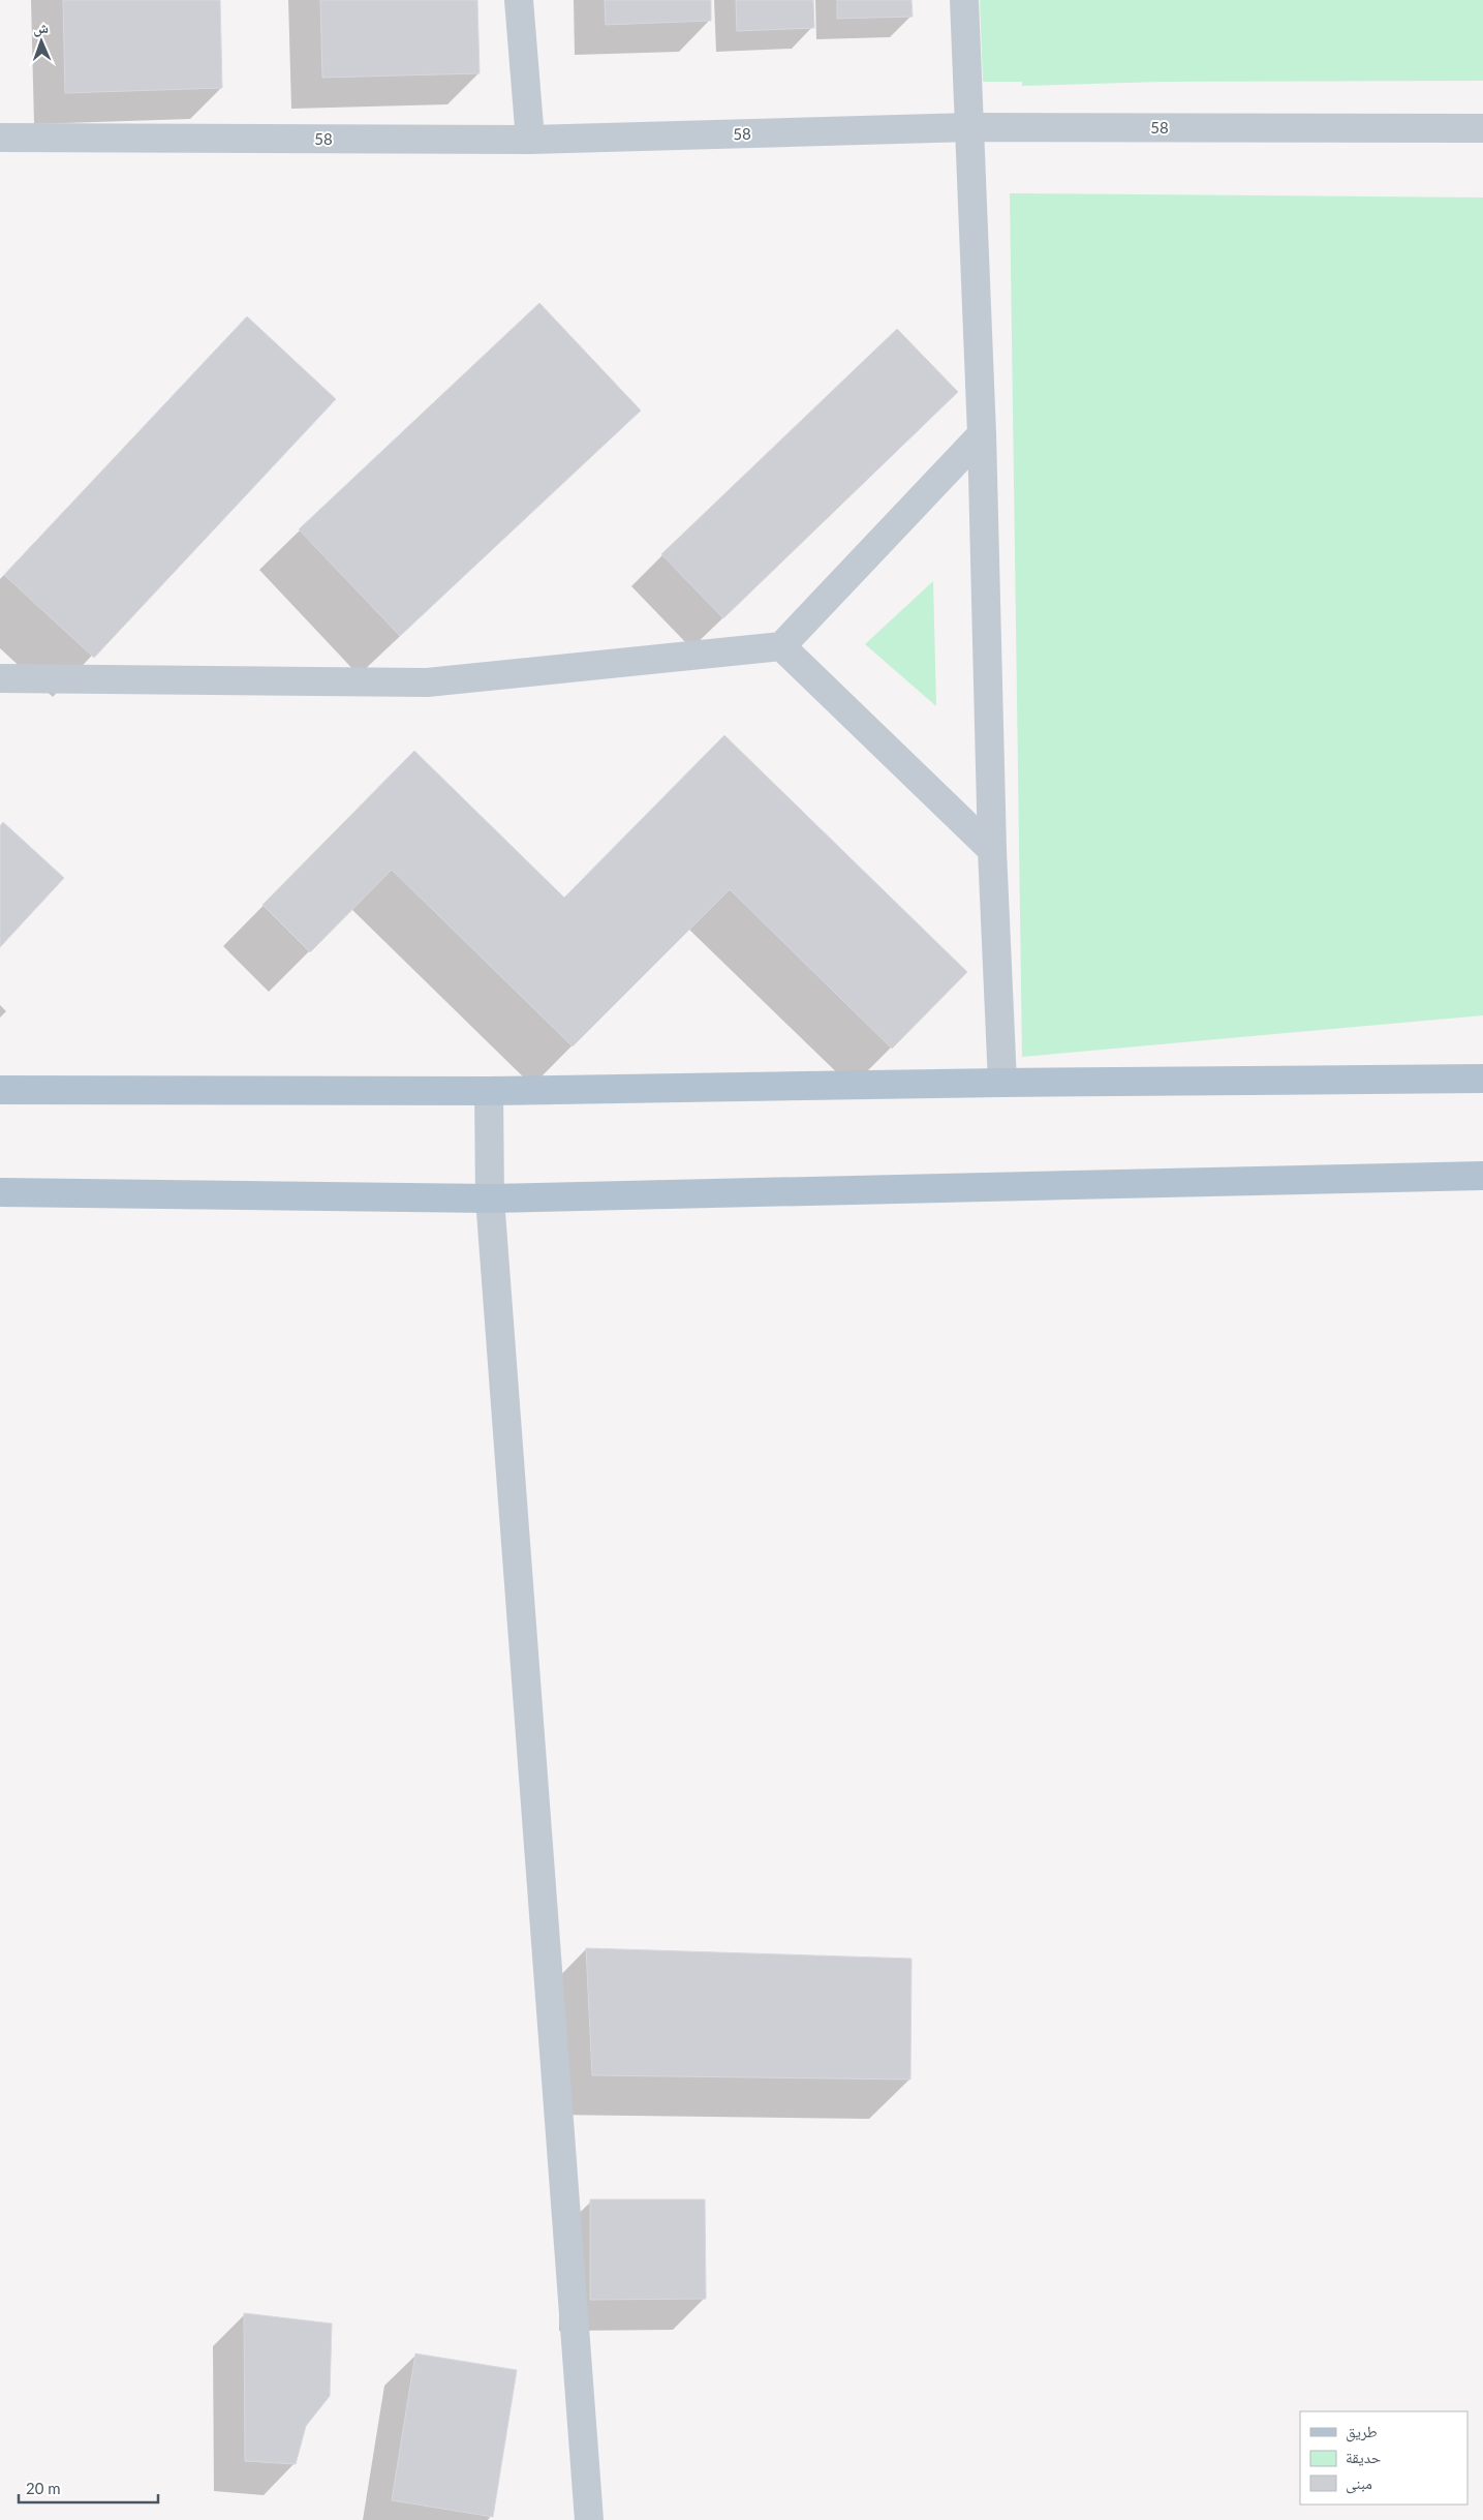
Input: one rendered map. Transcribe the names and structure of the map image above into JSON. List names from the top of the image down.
{
  "streets": {
    "street": ["58"]
  },
  "legend": ["طريق", "حديقة", "مبنى"],
  "scale_bar": "20 m",
  "north": "top"
}
